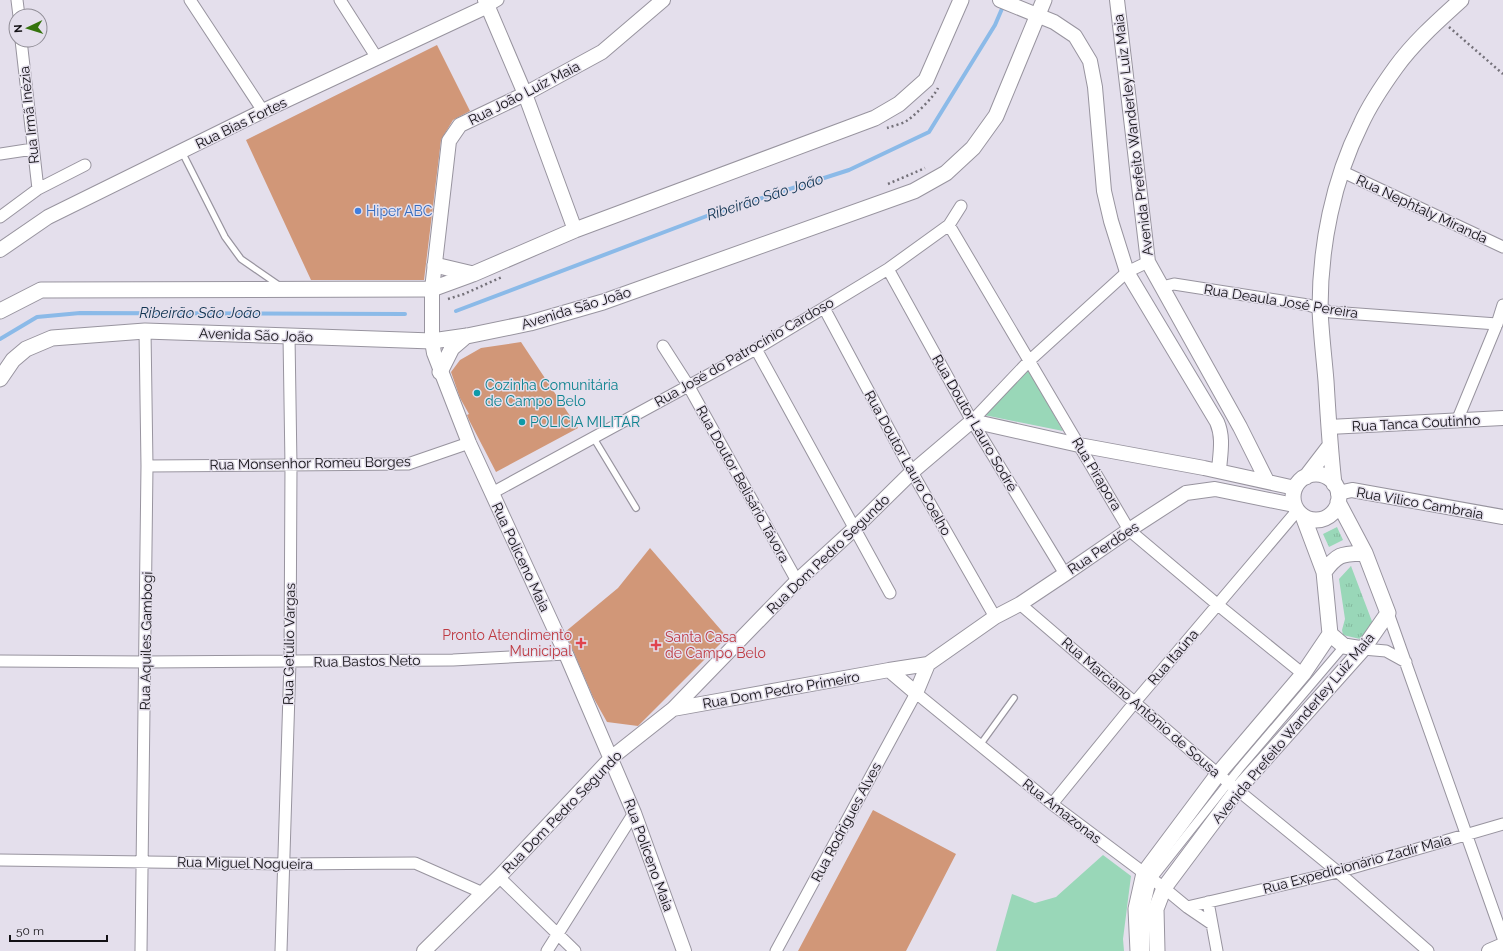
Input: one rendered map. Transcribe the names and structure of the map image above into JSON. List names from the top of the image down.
{
  "streets": {
    "main road": ["Avenida Prefeito Wanderley Luiz Maia", "Avenida São João"],
    "street": [
      "Rua João Luiz Maia",
      "Rua Irmã Inézia",
      "Rua Bias Fortes",
      "Rua Nephtaly Miranda",
      "Rua Deaula José Pereira",
      "Rua José do Patrocínio Cardoso",
      "Rua Doutor Lauro Sodré",
      "Rua Tanca Coutinho",
      "Rua Monsenhor Romeu Borges",
      "Rua Doutor Lauro Coelho",
      "Rua Pirapora",
      "Rua Doutor Belisário Távora",
      "Rua Vilico Cambraia",
      "Rua Perdões",
      "Rua Dom Pedro Segundo",
      "Rua Policeno Maia",
      "Rua Aquiles Gambogi",
      "Rua Getúlio Vargas",
      "Rua Itaúna",
      "Rua Bastos Neto",
      "Rua Dom Pedro Primeiro",
      "Rua Marciano Antônio de Sousa",
      "Rua Amazonas",
      "Rua Rodrigues Alves",
      "Rua Miguel Nogueira",
      "Rua Expedicionário Zadir Maia"
    ]
  },
  "crossings": [
    ["Rua João Luiz Maia", "Avenida São João"],
    ["Rua João Luiz Maia", "Rua Policeno Maia"],
    ["Avenida Prefeito Wanderley Luiz Maia", "Rua Deaula José Pereira"],
    ["Avenida Prefeito Wanderley Luiz Maia", "Avenida São João"],
    ["Avenida Prefeito Wanderley Luiz Maia", "Rua Pirapora"],
    ["Avenida Prefeito Wanderley Luiz Maia", "Rua Marciano Antônio de Sousa"],
    ["Avenida Prefeito Wanderley Luiz Maia", "Rua Amazonas"],
    ["Avenida São João", "Rua Policeno Maia"],
    ["Avenida São João", "Rua Aquiles Gambogi"],
    ["Avenida São João", "Rua Getúlio Vargas"],
    ["Rua José do Patrocínio Cardoso", "Rua Doutor Lauro Sodré"],
    ["Rua José do Patrocínio Cardoso", "Rua Doutor Lauro Coelho"],
    ["Rua José do Patrocínio Cardoso", "Rua Pirapora"],
    ["Rua José do Patrocínio Cardoso", "Rua Doutor Belisário Távora"],
    ["Rua José do Patrocínio Cardoso", "Rua Policeno Maia"],
    ["Rua Doutor Lauro Sodré", "Rua Perdões"],
    ["Rua Doutor Lauro Sodré", "Rua Dom Pedro Segundo"],
    ["Rua Monsenhor Romeu Borges", "Rua Policeno Maia"],
    ["Rua Monsenhor Romeu Borges", "Rua Aquiles Gambogi"],
    ["Rua Monsenhor Romeu Borges", "Rua Getúlio Vargas"],
    ["Rua Doutor Lauro Coelho", "Rua Perdões"],
    ["Rua Doutor Lauro Coelho", "Rua Dom Pedro Segundo"],
    ["Rua Pirapora", "Rua Perdões"],
    ["Rua Pirapora", "Rua Itaúna"],
    ["Rua Doutor Belisário Távora", "Rua Dom Pedro Segundo"],
    ["Rua Vilico Cambraia", "Rua Perdões"],
    ["Rua Vilico Cambraia", "Rua Itaúna"],
    ["Rua Perdões", "Rua Itaúna"],
    ["Rua Perdões", "Rua Dom Pedro Primeiro"],
    ["Rua Perdões", "Rua Marciano Antônio de Sousa"],
    ["Rua Dom Pedro Segundo", "Rua Policeno Maia"],
    ["Rua Dom Pedro Segundo", "Rua Dom Pedro Primeiro"],
    ["Rua Dom Pedro Segundo", "Rua Miguel Nogueira"],
    ["Rua Policeno Maia", "Rua Bastos Neto"],
    ["Rua Aquiles Gambogi", "Rua Bastos Neto"],
    ["Rua Aquiles Gambogi", "Rua Miguel Nogueira"],
    ["Rua Getúlio Vargas", "Rua Bastos Neto"],
    ["Rua Getúlio Vargas", "Rua Miguel Nogueira"],
    ["Rua Itaúna", "Rua Marciano Antônio de Sousa"],
    ["Rua Itaúna", "Rua Amazonas"],
    ["Rua Marciano Antônio de Sousa", "Rua Expedicionário Zadir Maia"],
    ["Rua Amazonas", "Rua Rodrigues Alves"],
    ["Rua Amazonas", "Rua Expedicionário Zadir Maia"]
  ],
  "water": ["Ribeirão São João"],
  "places": {
    "other": ["Hiper ABC", "Cozinha Comunitária de Campo Belo", "POLICIA MILITAR"],
    "health": ["Pronto Atendimento Municipal", "Santa Casa de Campo Belo"]
  },
  "scale_bar": "50 m",
  "north": "left"
}
